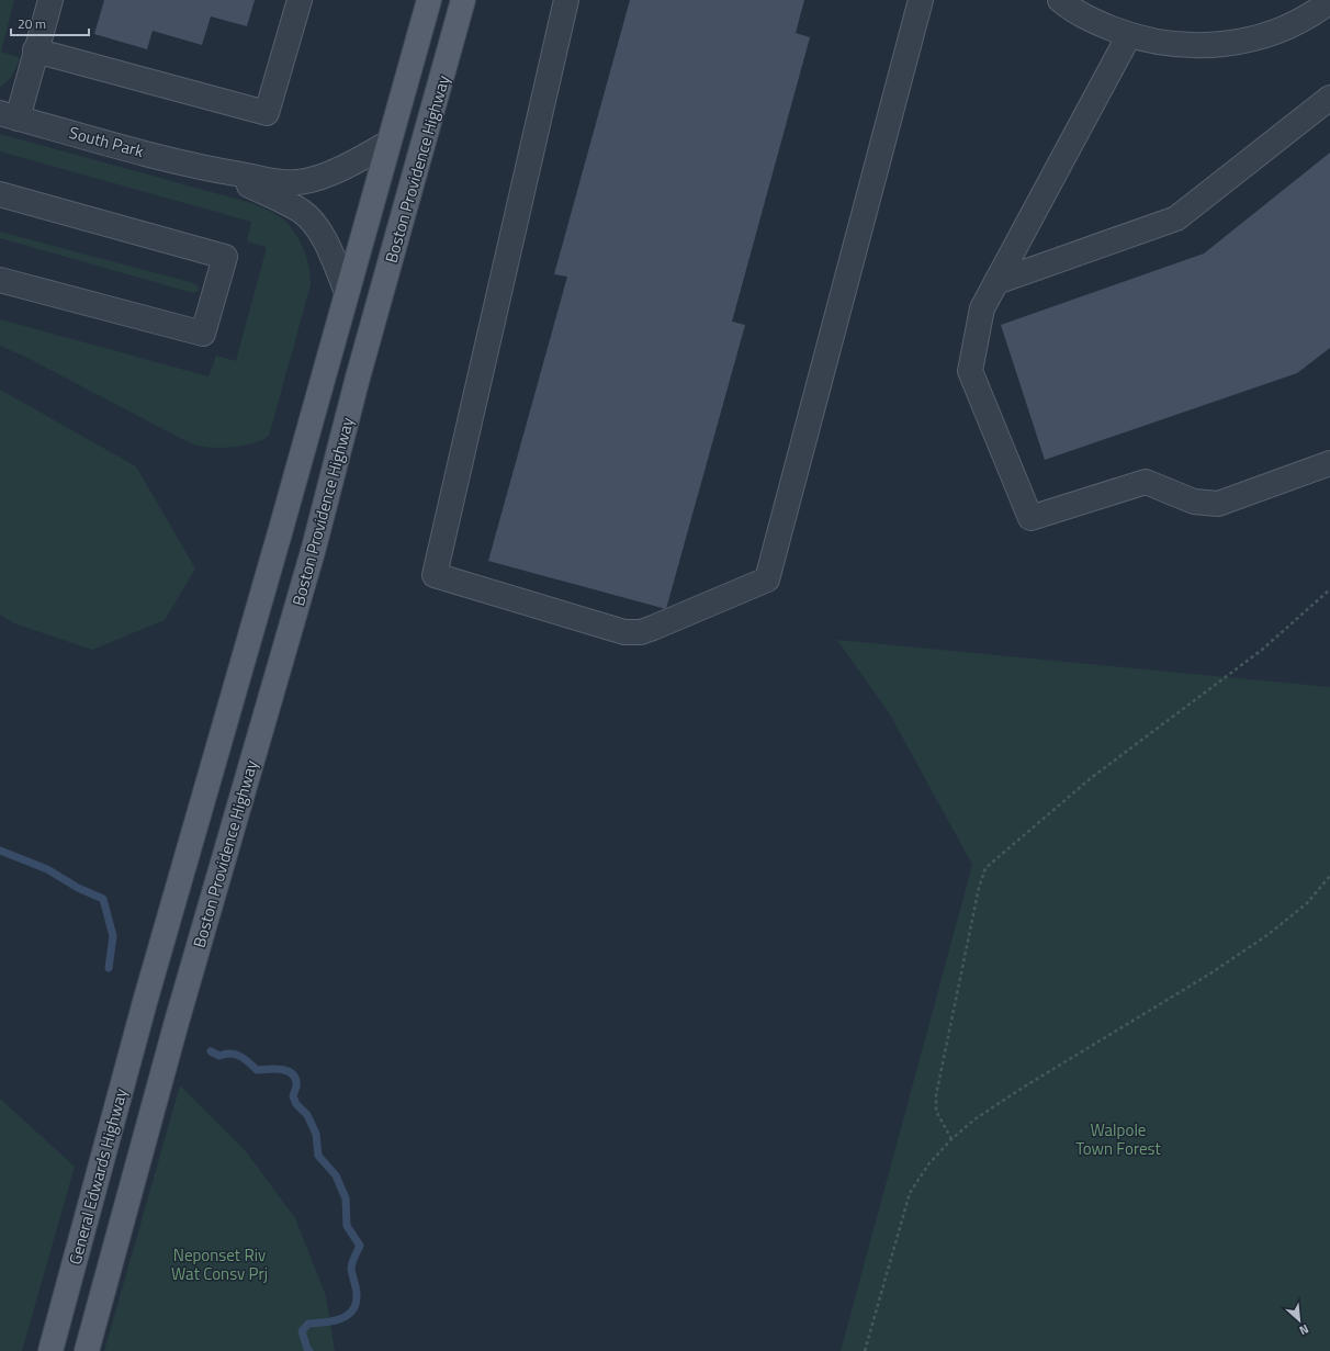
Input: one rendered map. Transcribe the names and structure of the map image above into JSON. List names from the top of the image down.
{
  "streets": {
    "main road": ["Boston Providence Highway", "General Edwards Highway"],
    "street": ["South Park"]
  },
  "crossings": [
    ["South Park", "Boston Providence Highway"],
    ["Boston Providence Highway", "General Edwards Highway"]
  ],
  "parks": ["Walpole Town Forest", "Neponset Riv Wat Consv Prj"],
  "scale_bar": "20 m",
  "north": "bottom right"
}
